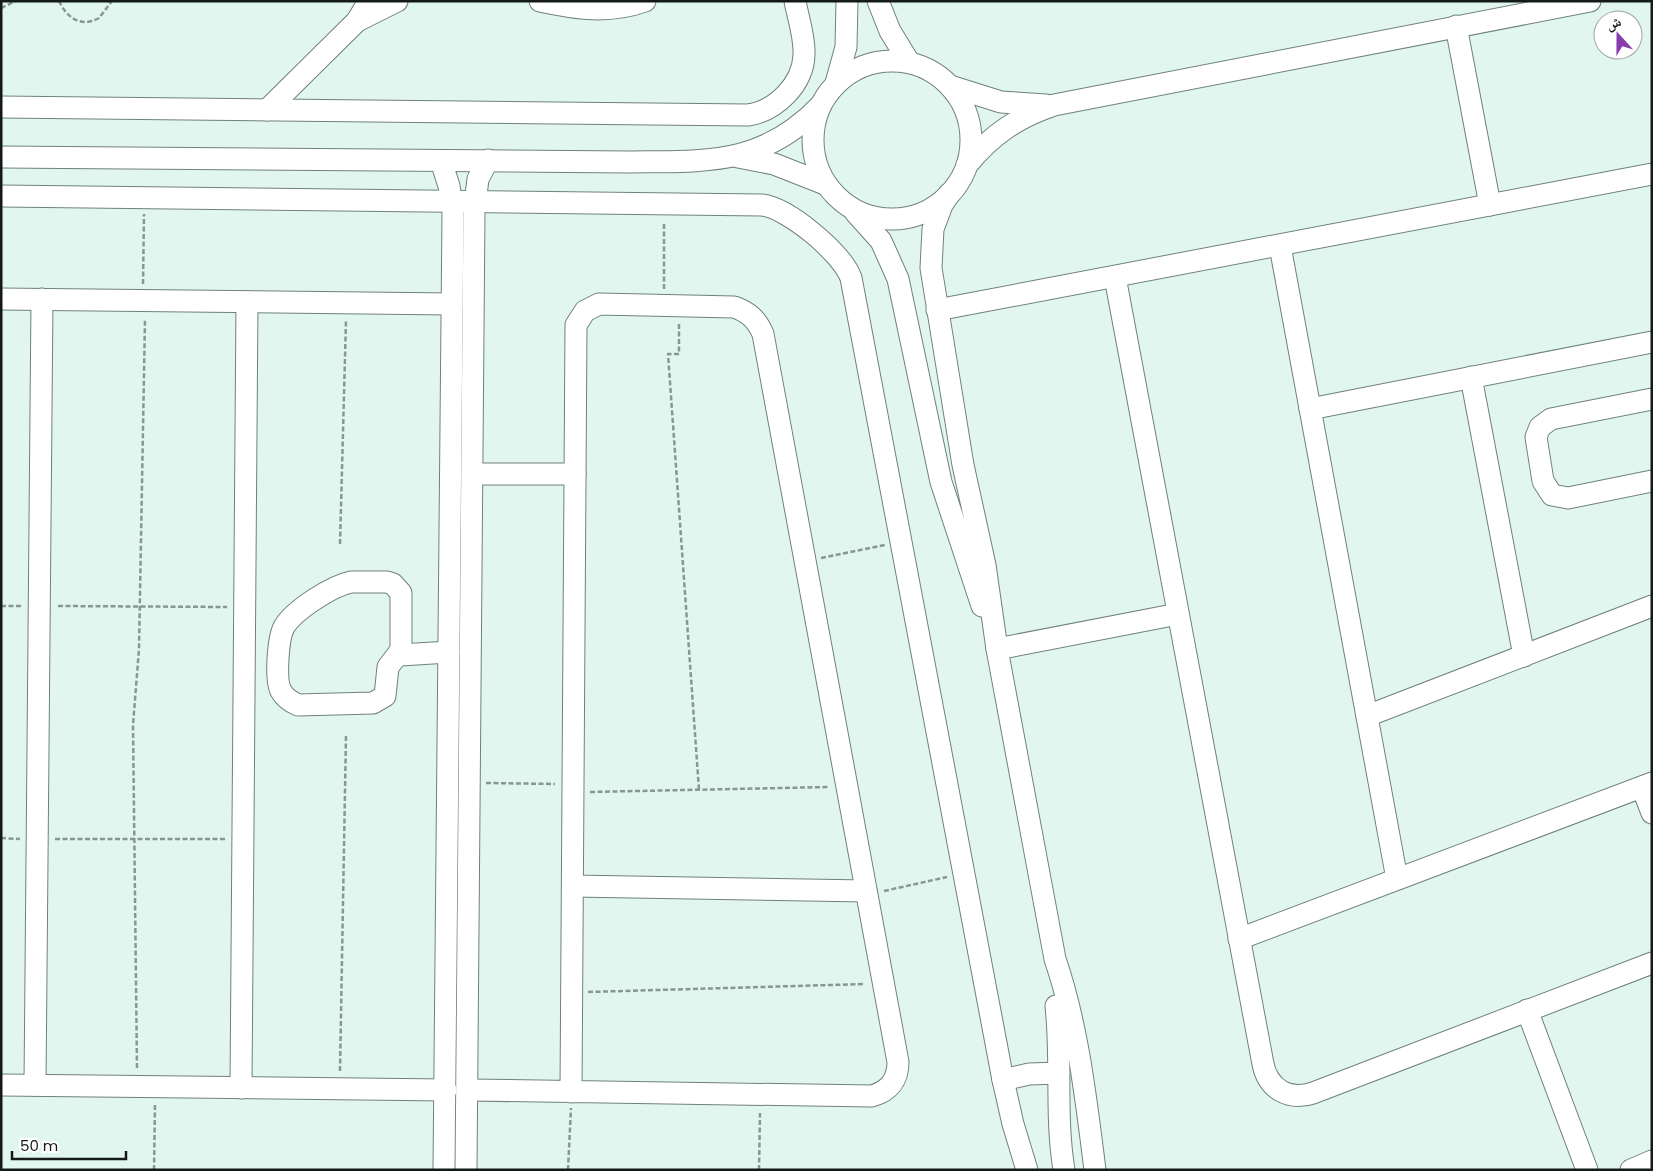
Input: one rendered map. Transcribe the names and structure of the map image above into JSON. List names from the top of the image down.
{
  "scale_bar": "50 m",
  "north": "top"
}
